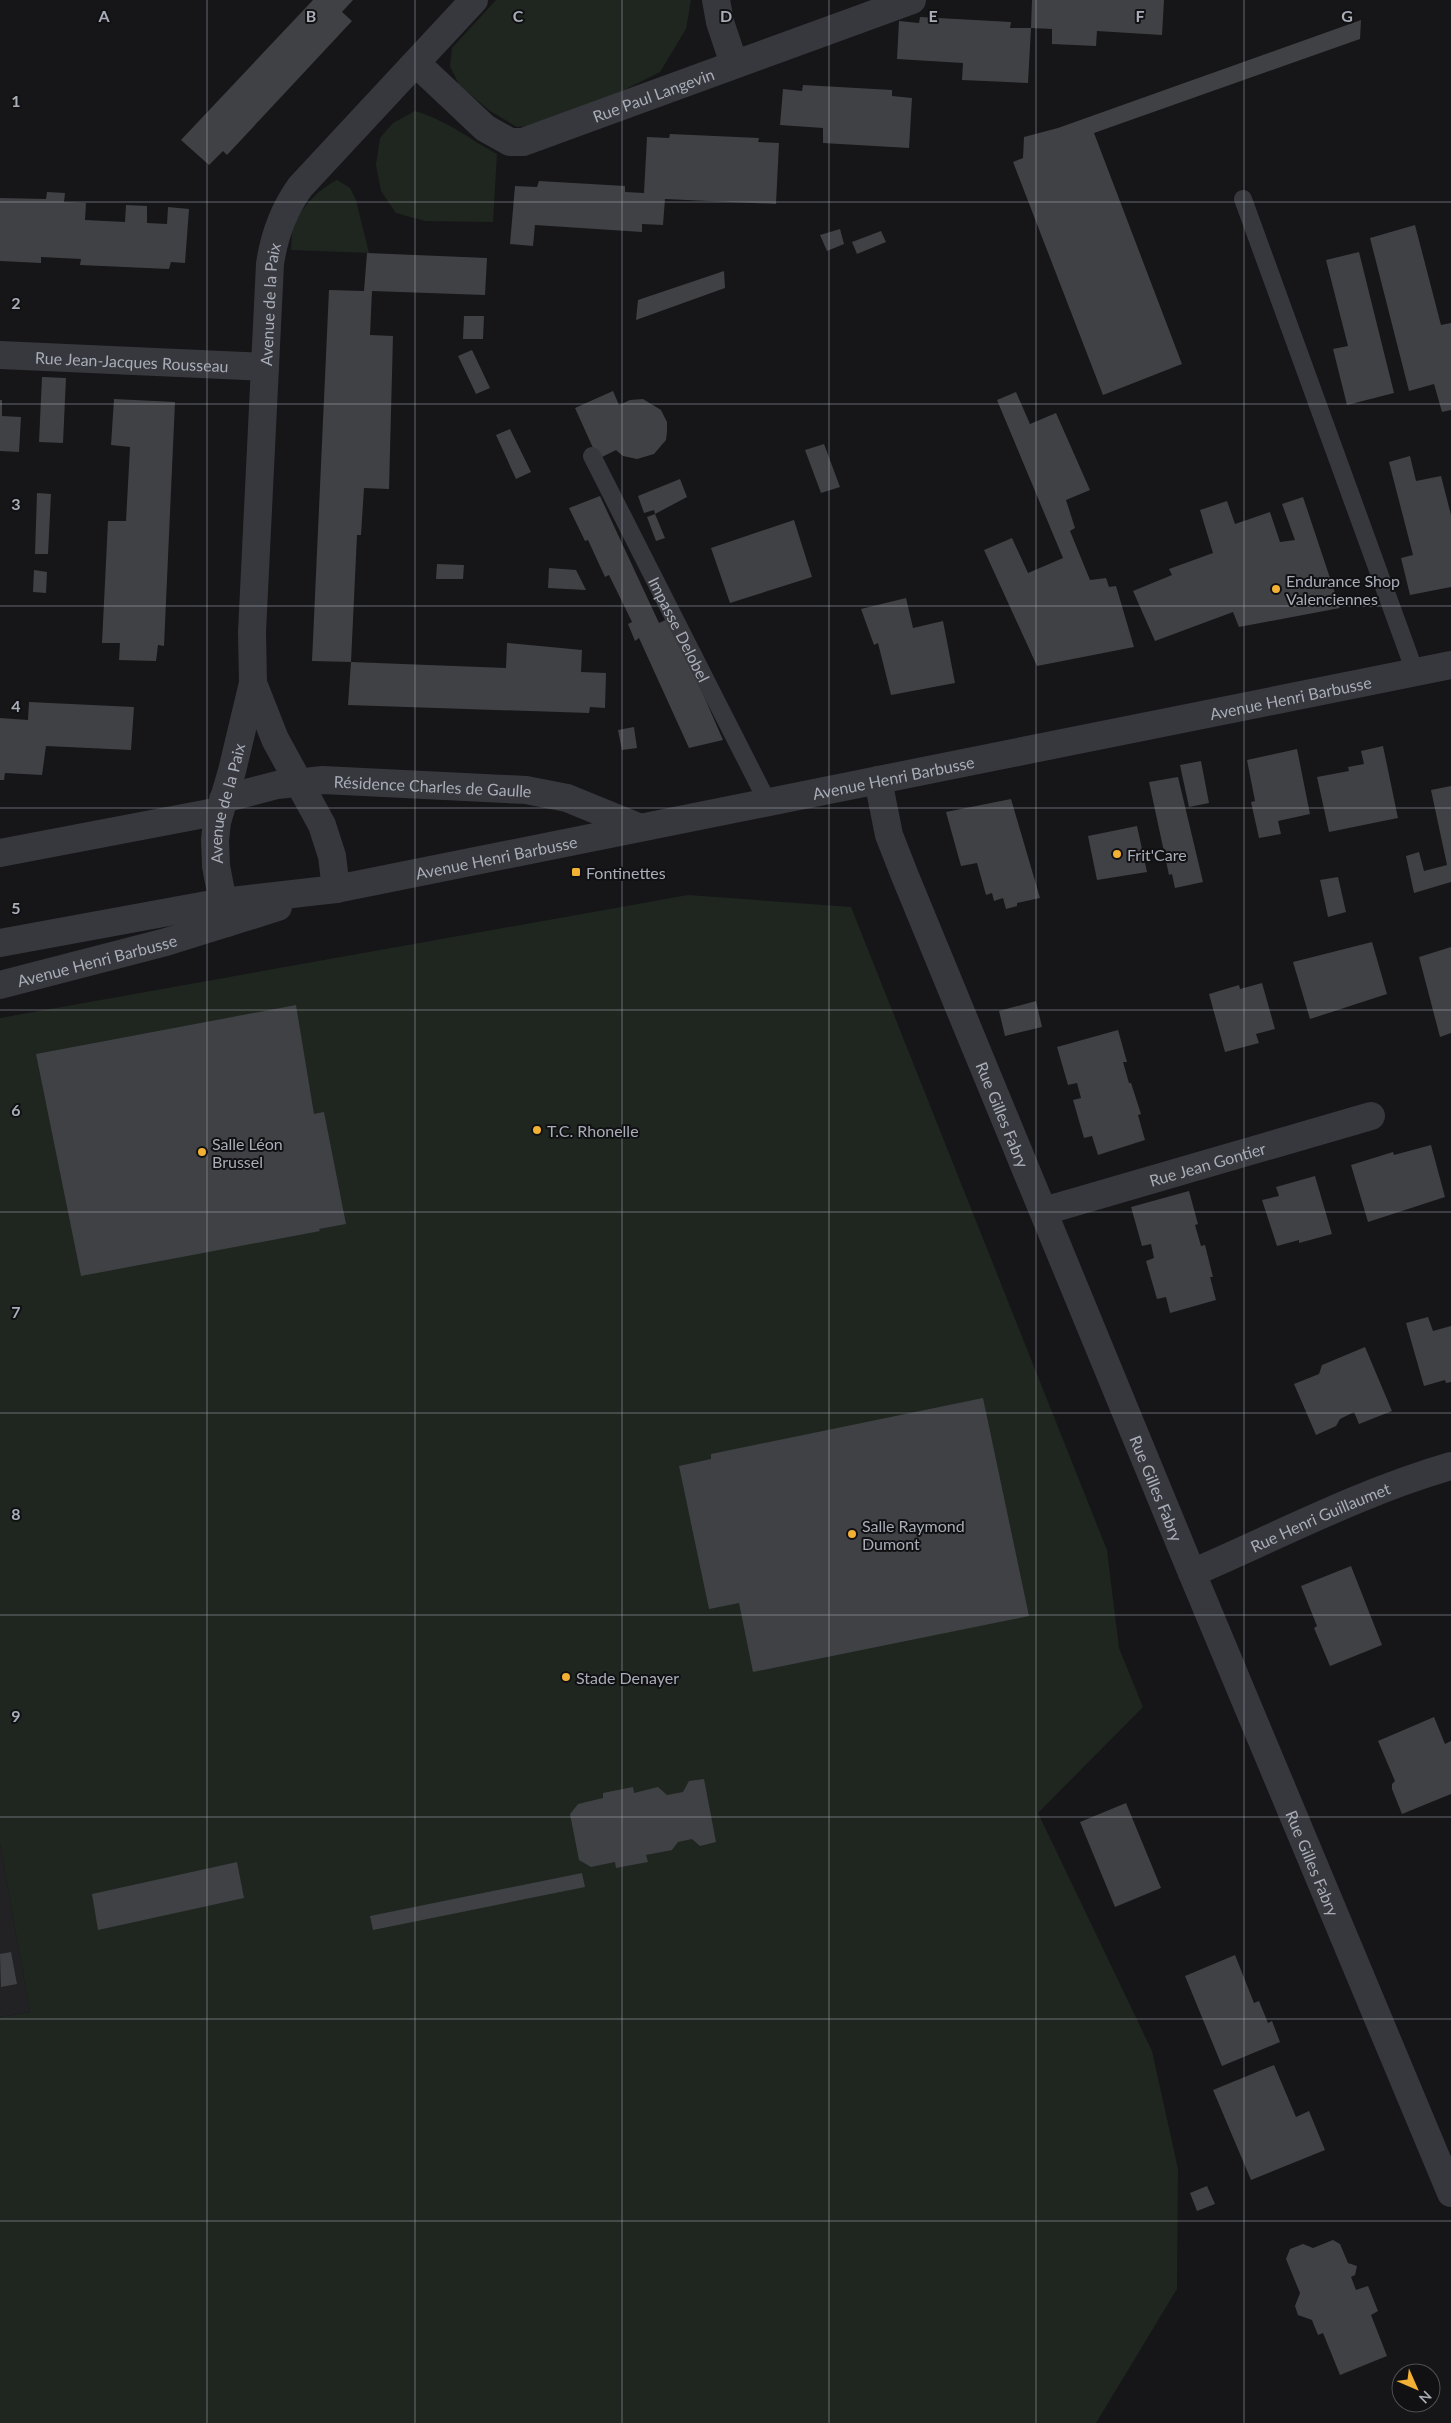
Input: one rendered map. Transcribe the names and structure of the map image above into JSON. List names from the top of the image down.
{
  "streets": {
    "street": [
      "Rue Paul Langevin",
      "Avenue de la Paix",
      "Rue Jean-Jacques Rousseau",
      "Avenue Henri Barbusse",
      "Résidence Charles de Gaulle",
      "Rue Gilles Fabry",
      "Rue Jean Gontier",
      "Rue Henri Guillaumet"
    ],
    "lane": ["Impasse Delobel"]
  },
  "crossings": [
    ["Rue Paul Langevin", "Avenue de la Paix"],
    ["Avenue de la Paix", "Rue Jean-Jacques Rousseau"],
    ["Avenue de la Paix", "Avenue Henri Barbusse"],
    ["Avenue de la Paix", "Résidence Charles de Gaulle"],
    ["Impasse Delobel", "Avenue Henri Barbusse"],
    ["Avenue Henri Barbusse", "Résidence Charles de Gaulle"],
    ["Avenue Henri Barbusse", "Rue Gilles Fabry"],
    ["Rue Gilles Fabry", "Rue Jean Gontier"],
    ["Rue Gilles Fabry", "Rue Henri Guillaumet"]
  ],
  "places": {
    "other": [
      "Endurance Shop Valenciennes",
      "Frit'Care",
      "T.C. Rhonelle",
      "Salle Léon Brussel",
      "Salle Raymond Dumont",
      "Stade Denayer"
    ],
    "transit": ["Fontinettes"]
  },
  "north": "bottom right",
  "grid": {
    "columns": [
      "A",
      "B",
      "C",
      "D",
      "E",
      "F",
      "G"
    ],
    "rows": [
      "1",
      "2",
      "3",
      "4",
      "5",
      "6",
      "7",
      "8",
      "9"
    ]
  }
}
